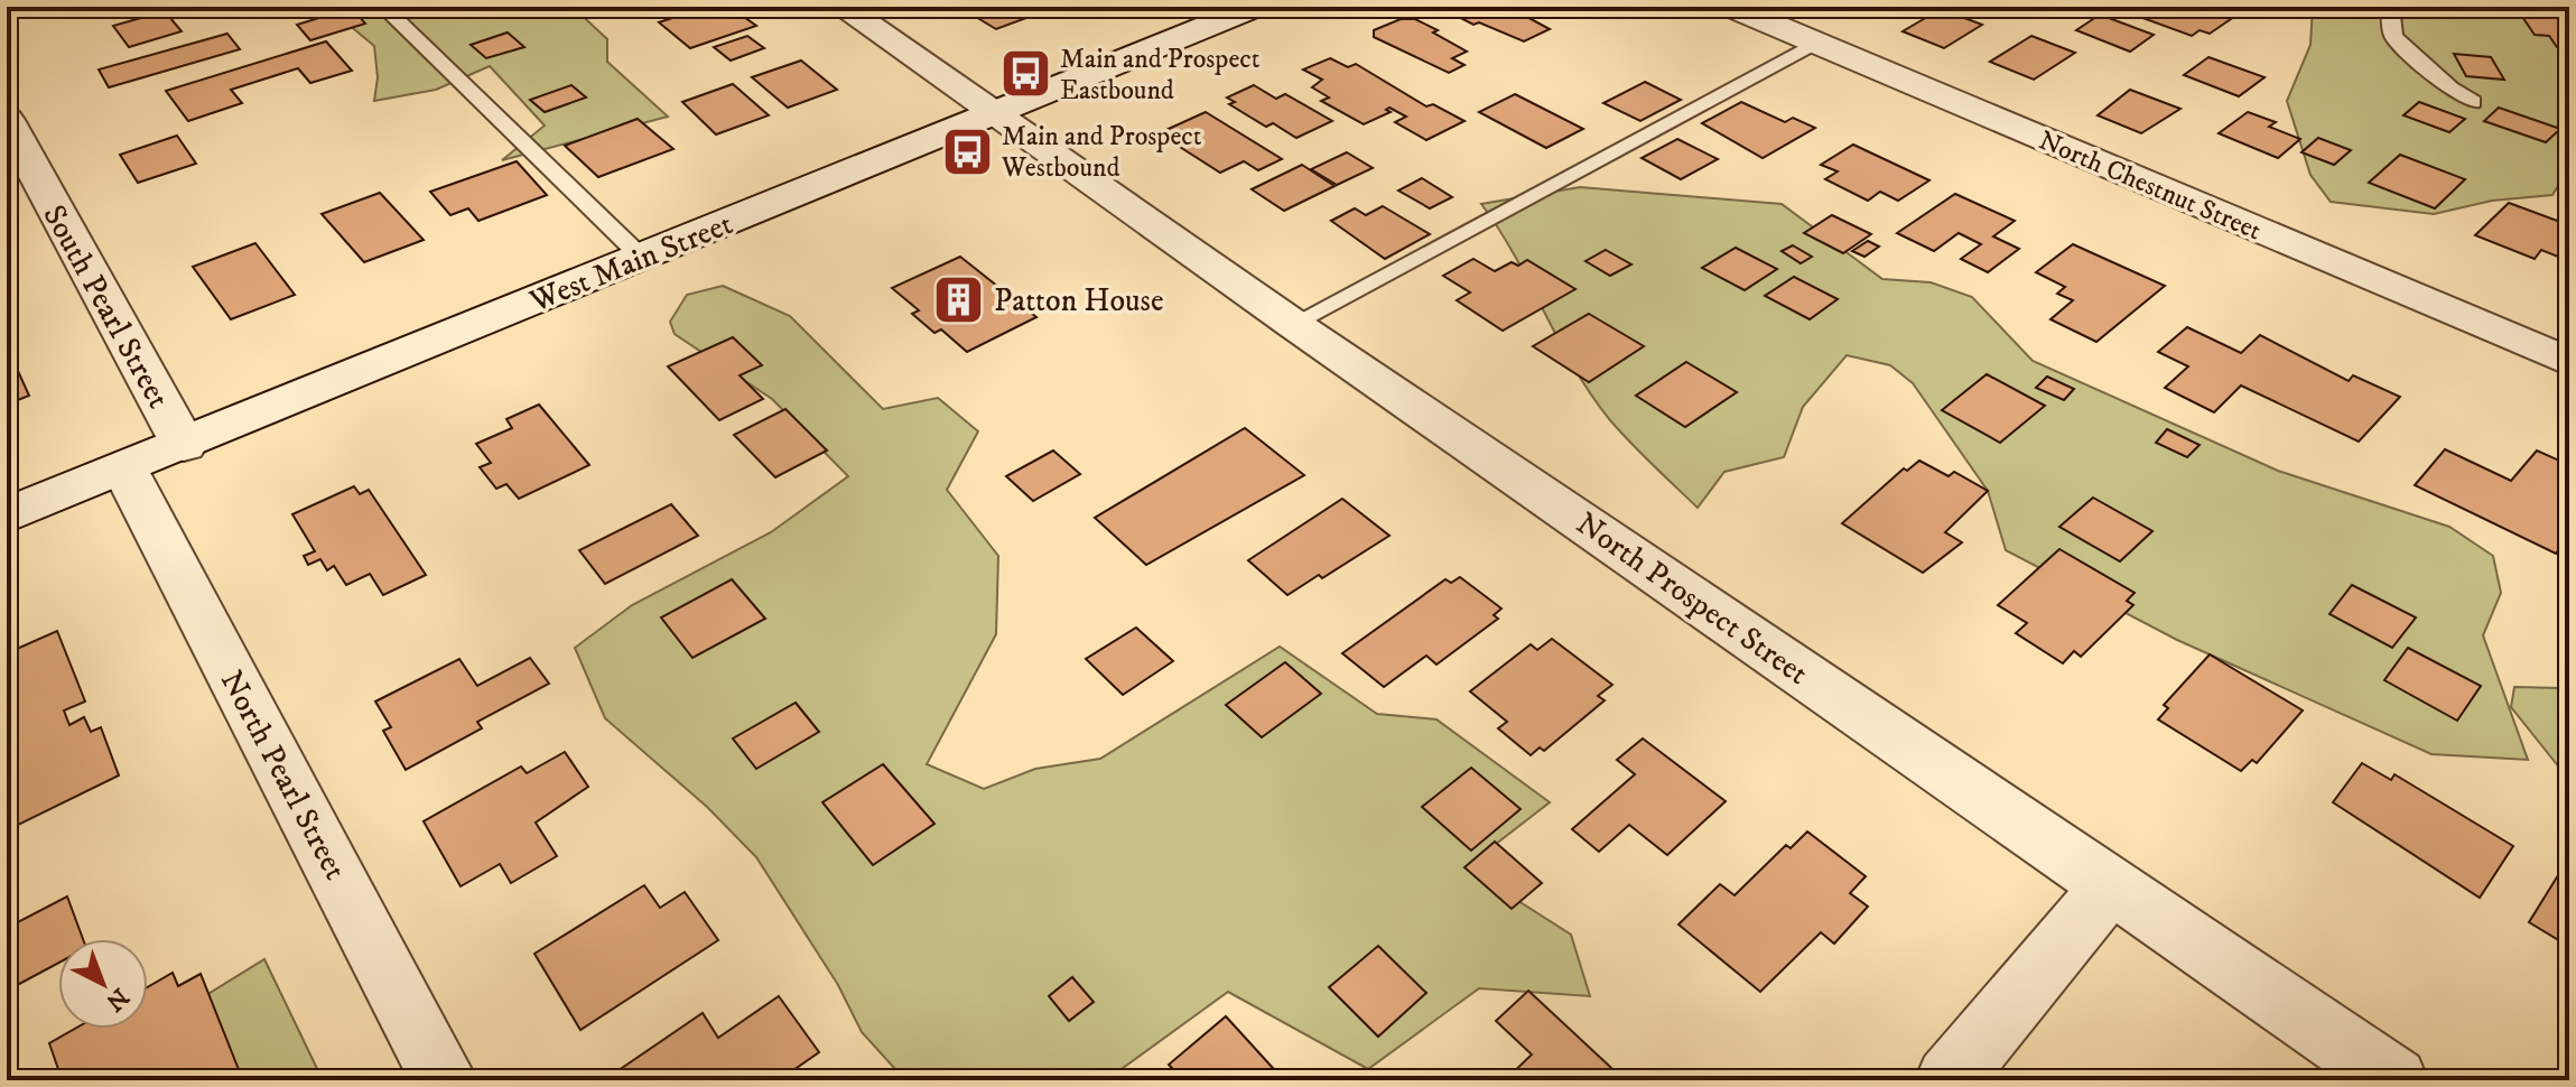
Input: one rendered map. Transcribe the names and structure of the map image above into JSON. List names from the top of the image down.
{
  "streets": {
    "street": [
      "North Chestnut Street",
      "West Main Street",
      "South Pearl Street",
      "North Prospect Street",
      "North Pearl Street"
    ]
  },
  "crossings": [
    ["West Main Street", "South Pearl Street"],
    ["West Main Street", "North Prospect Street"],
    ["West Main Street", "North Pearl Street"]
  ],
  "places": {
    "bus stop": ["Main and Prospect Eastbound", "Main and Prospect Westbound"],
    "building": ["Patton House"]
  },
  "north": "bottom right"
}
